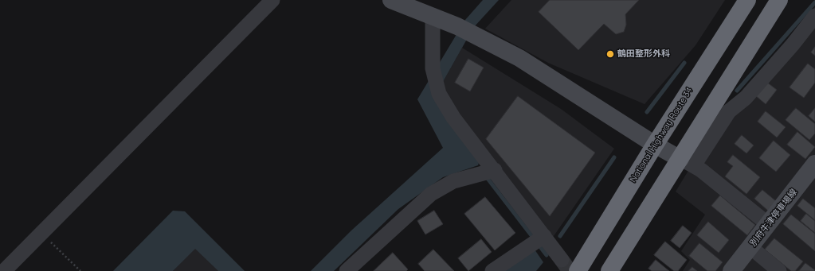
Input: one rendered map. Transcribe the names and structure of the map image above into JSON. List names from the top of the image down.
{
  "streets": {
    "highway": ["National Highway Route 34"],
    "street": ["別府牛津停車場線"]
  },
  "places": ["鶴田整形外科"]
}
